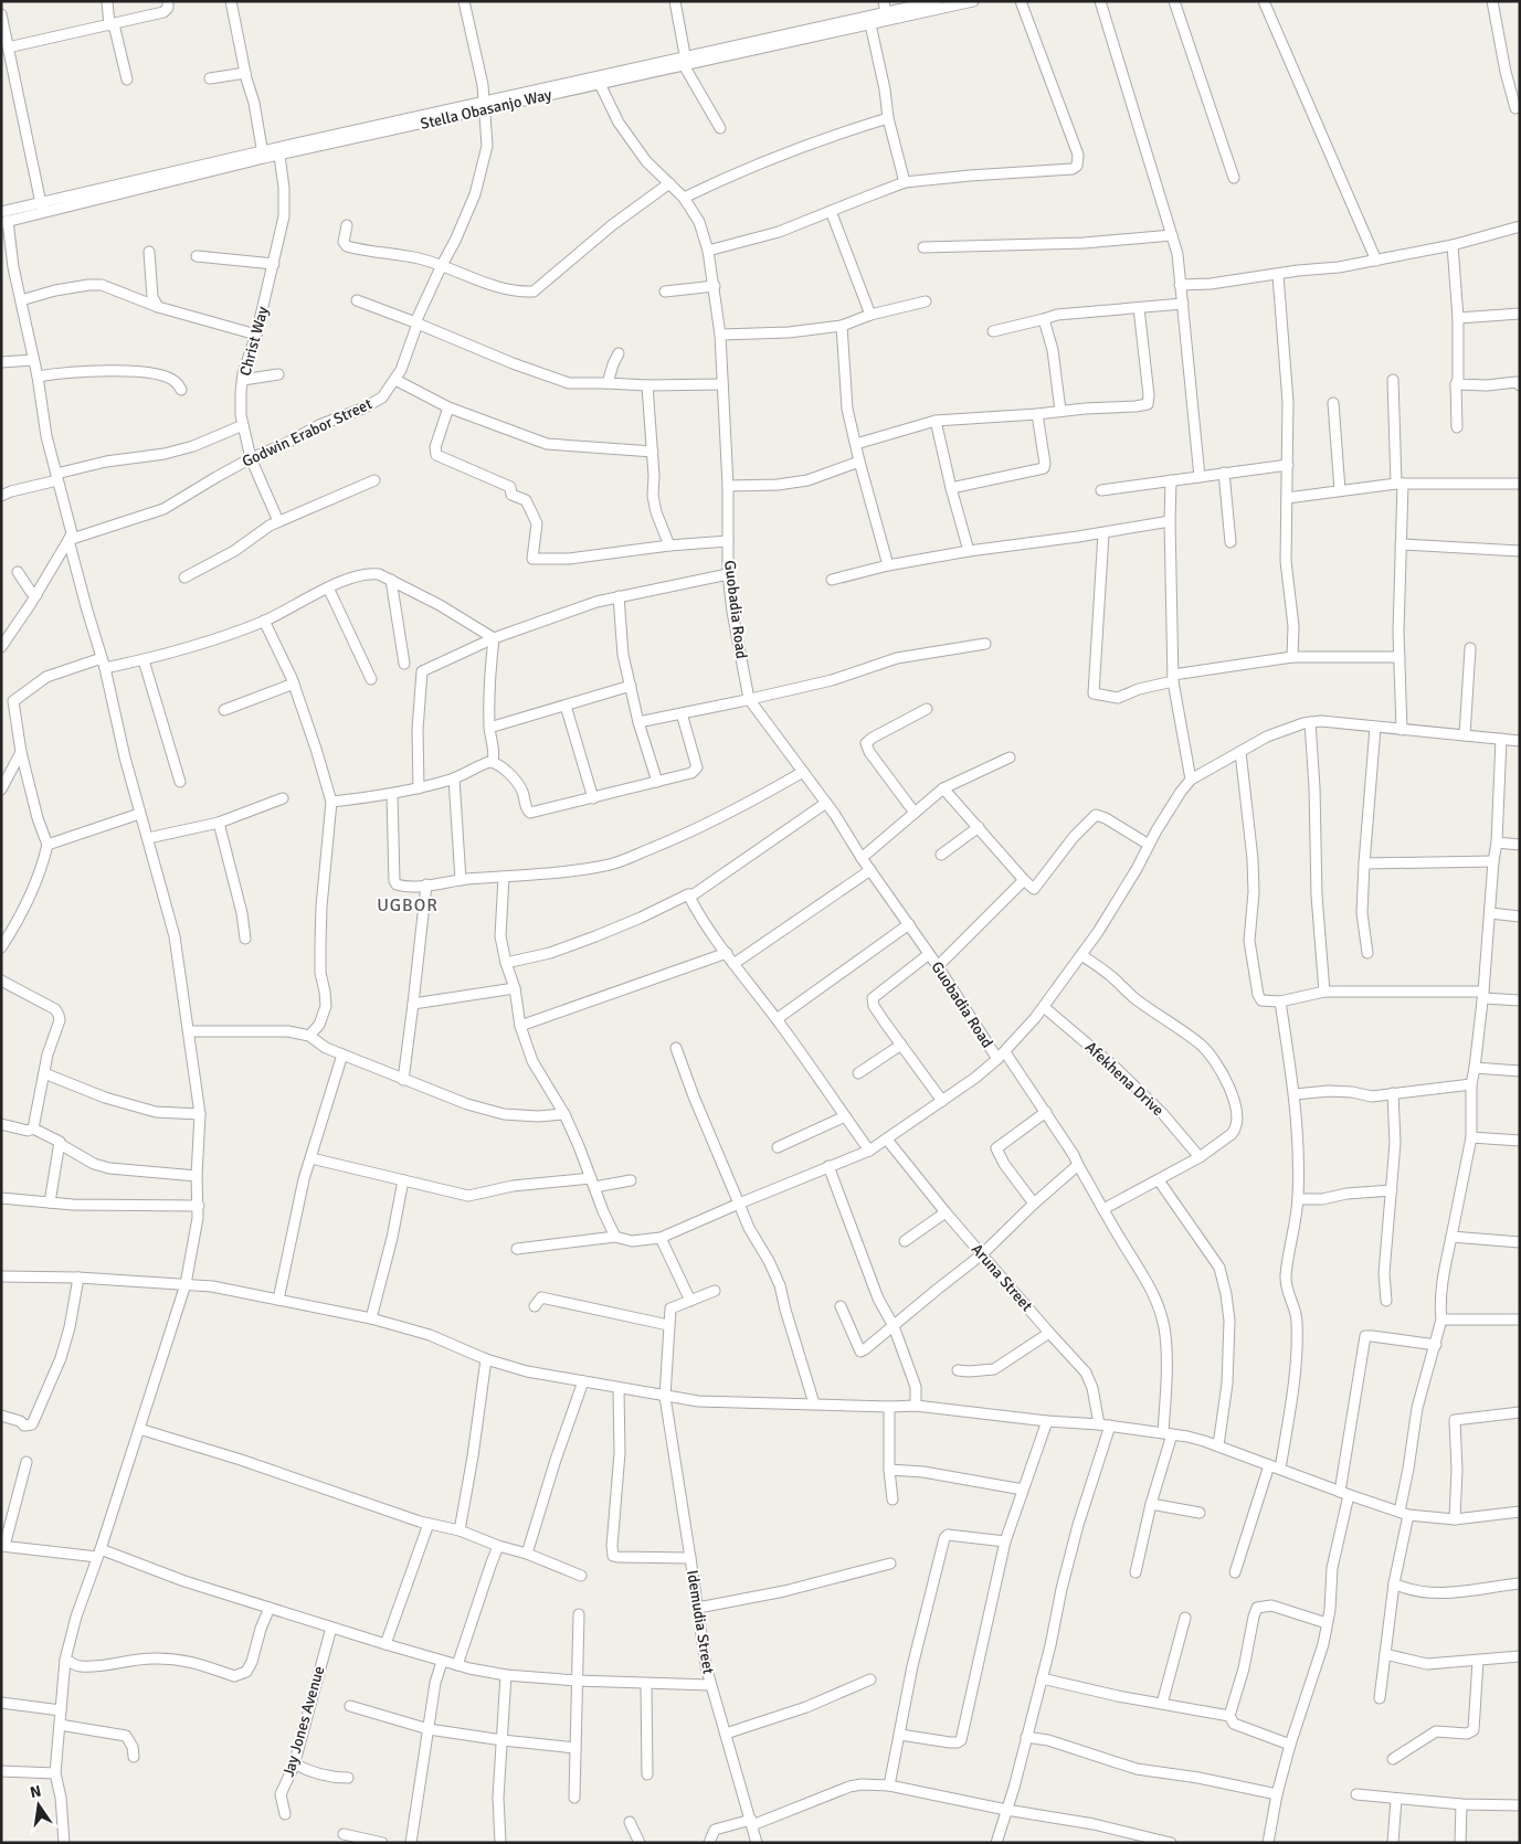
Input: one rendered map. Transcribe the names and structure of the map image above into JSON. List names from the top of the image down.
{
  "streets": {
    "street": [
      "Stella Obasanjo Way",
      "Christ Way",
      "Godwin Erabor Street",
      "Guobadia Road",
      "Afekhena Drive",
      "Aruna Street",
      "Idemudia Street",
      "Jay Jones Avenue"
    ]
  },
  "crossings": [
    ["Stella Obasanjo Way", "Christ Way"],
    ["Stella Obasanjo Way", "Godwin Erabor Street"],
    ["Stella Obasanjo Way", "Guobadia Road"],
    ["Christ Way", "Godwin Erabor Street"]
  ],
  "districts": ["UGBOR"],
  "north": "top"
}
